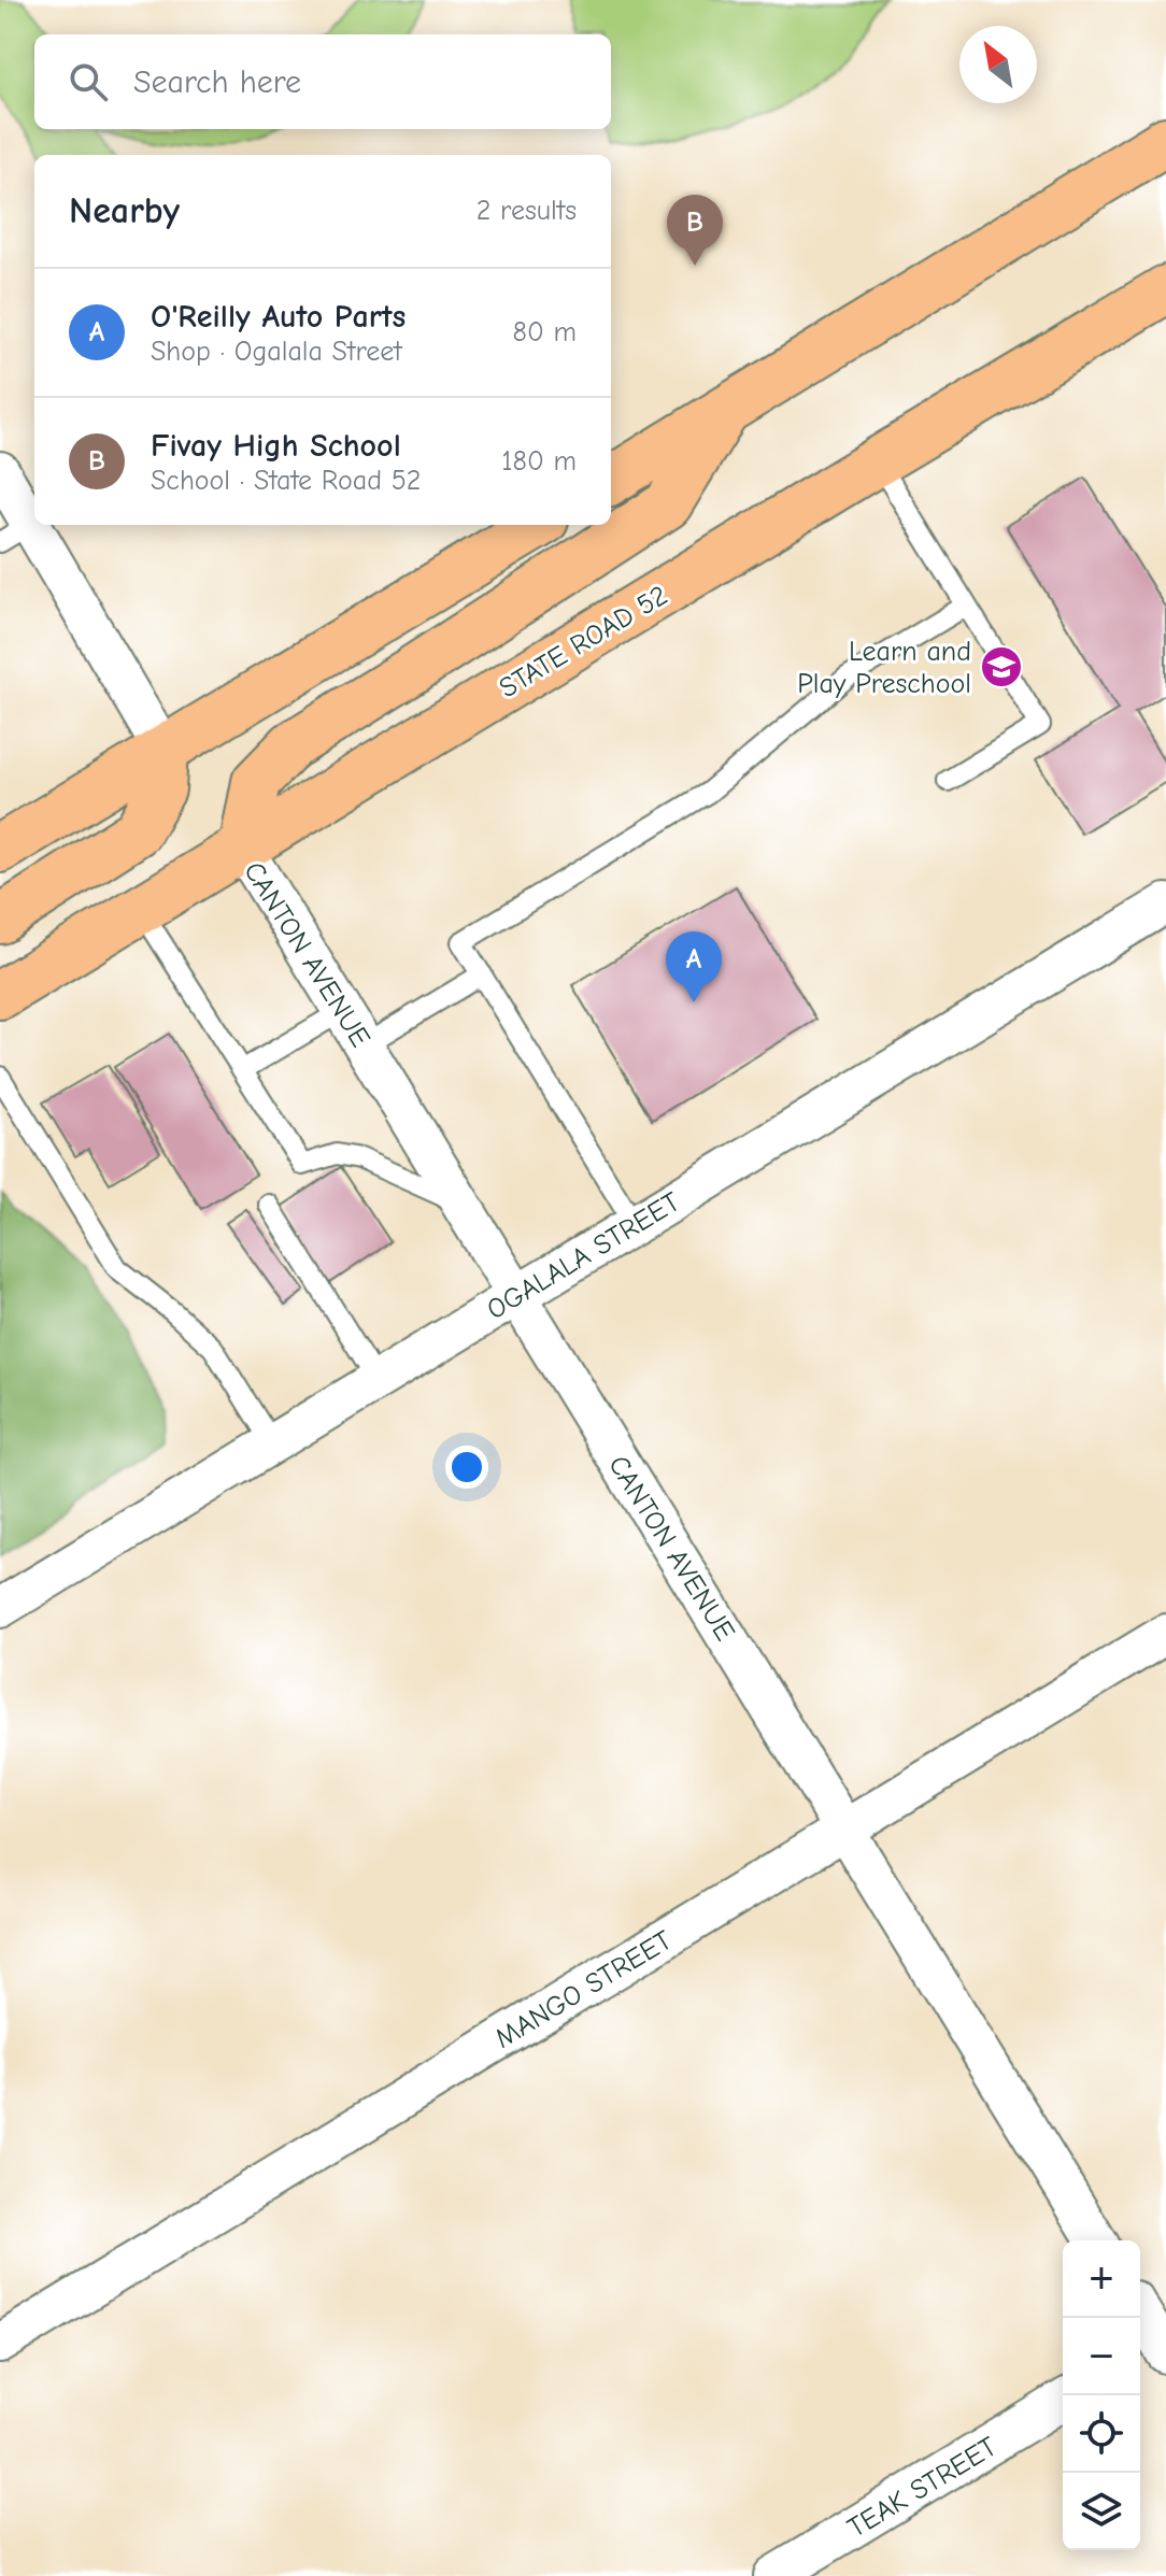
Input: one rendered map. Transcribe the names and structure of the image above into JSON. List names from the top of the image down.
{
  "streets": {
    "main road": ["STATE ROAD 52"],
    "street": [
      "CANTON AVENUE",
      "OGALALA STREET",
      "MANGO STREET",
      "TEAK STREET"
    ]
  },
  "crossings": [
    ["STATE ROAD 52", "CANTON AVENUE"],
    ["CANTON AVENUE", "OGALALA STREET"],
    ["CANTON AVENUE", "MANGO STREET"]
  ],
  "places": {
    "school or university": ["Learn and Play Preschool"]
  },
  "north": "top left",
  "page": {
    "search": "Search here",
    "heading": ["Nearby", "2 results"],
    "pins": ["B", "A"],
    "list": [
      {
        "mark": "A",
        "name": "O'Reilly Auto Parts",
        "note": "Shop · Ogalala Street",
        "value": "80 m"
      },
      {
        "mark": "B",
        "name": "Fivay High School",
        "note": "School · State Road 52",
        "value": "180 m"
      }
    ],
    "map_buttons": ["+", "−"]
  }
}
